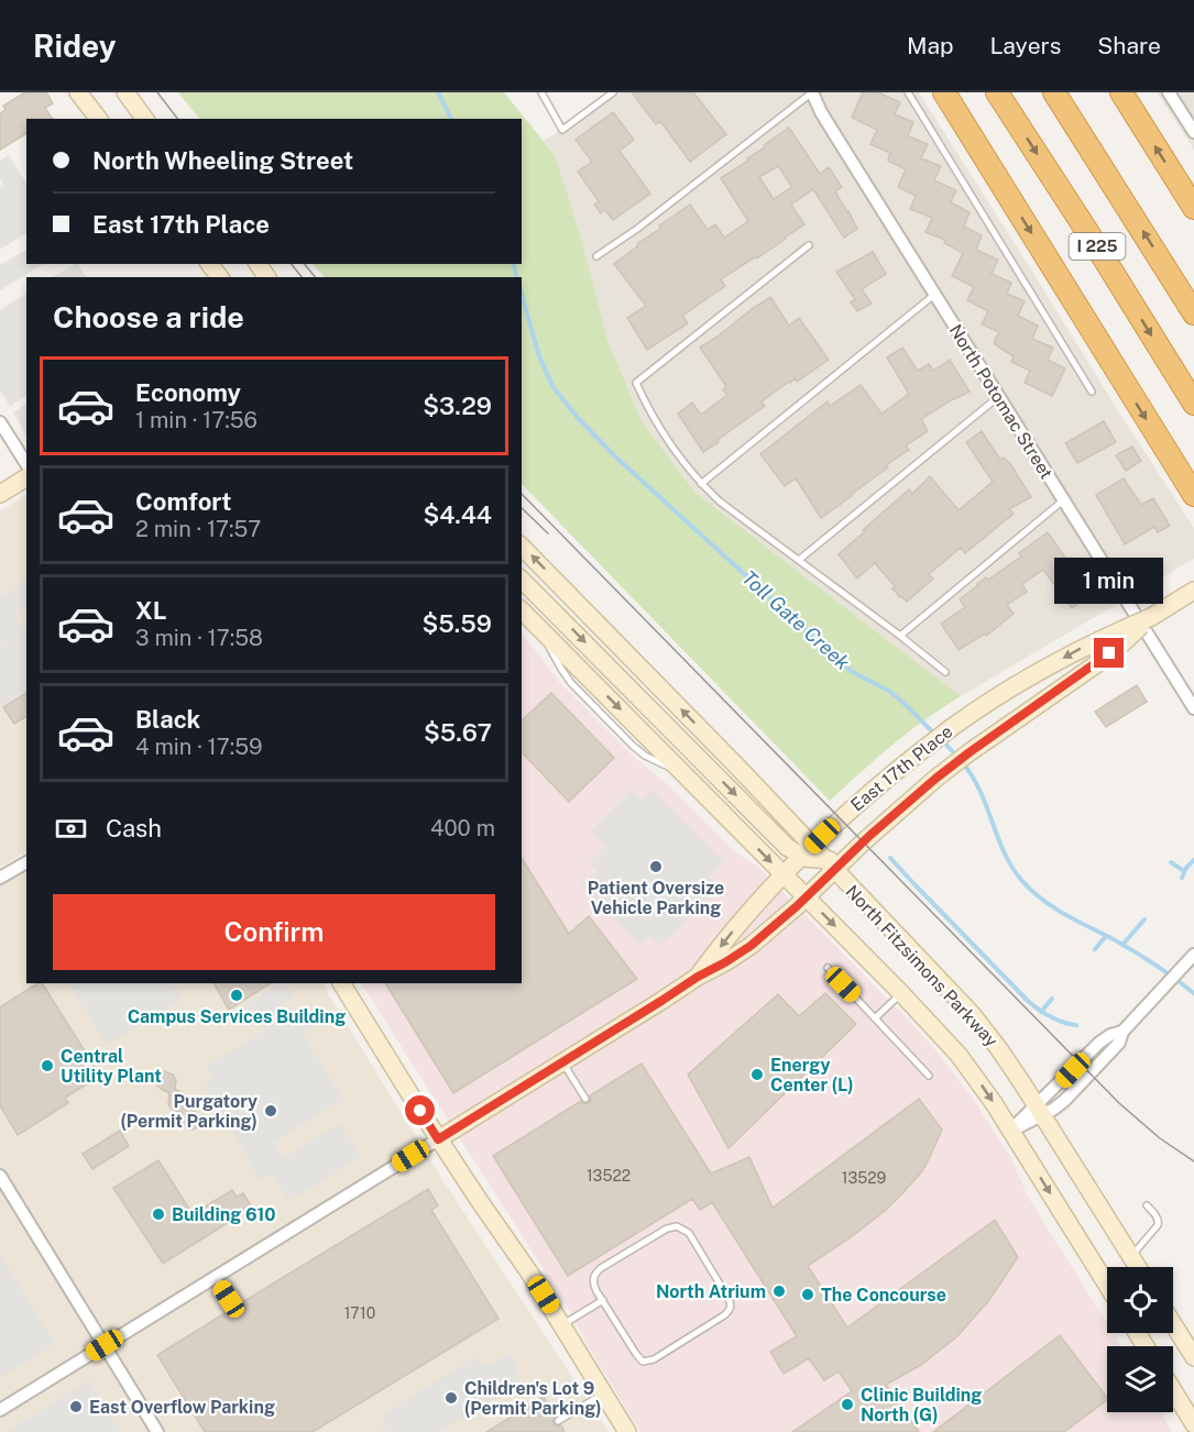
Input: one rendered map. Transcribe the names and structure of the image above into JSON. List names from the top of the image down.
{
  "streets": {
    "highway": ["I 225"],
    "main road": ["East 17th Place", "North Fitzsimons Parkway"],
    "street": ["North Potomac Street"]
  },
  "crossings": [
    ["East 17th Place", "North Fitzsimons Parkway"]
  ],
  "water": ["Toll Gate Creek"],
  "places": [
    "Patient Oversize Vehicle Parking",
    "Campus Services Building",
    "Central Utility Plant",
    "Energy Center (L)",
    "Purgatory (Permit Parking)",
    "Building 610",
    "North Atrium",
    "The Concourse",
    "Children's Lot 9 (Permit Parking)",
    "Clinic Building North (G)",
    "East Overflow Parking"
  ],
  "house_numbers": ["13522", "13529", "1710"],
  "page": {
    "header": "Ridey",
    "nav": ["Map", "Layers", "Share"],
    "banner": ["North Wheeling Street", "East 17th Place"],
    "heading": "Choose a ride",
    "list": [
      {
        "name": "Economy",
        "note": "1 min · 17:56",
        "value": "$3.29"
      },
      {
        "name": "Comfort",
        "note": "2 min · 17:57",
        "value": "$4.44"
      },
      {
        "name": "XL",
        "note": "3 min · 17:58",
        "value": "$5.59"
      },
      {
        "name": "Black",
        "note": "4 min · 17:59",
        "value": "$5.67"
      }
    ],
    "bubble": "1 min",
    "pay": ["Cash", "400 m"],
    "buttons": "Confirm"
  }
}
